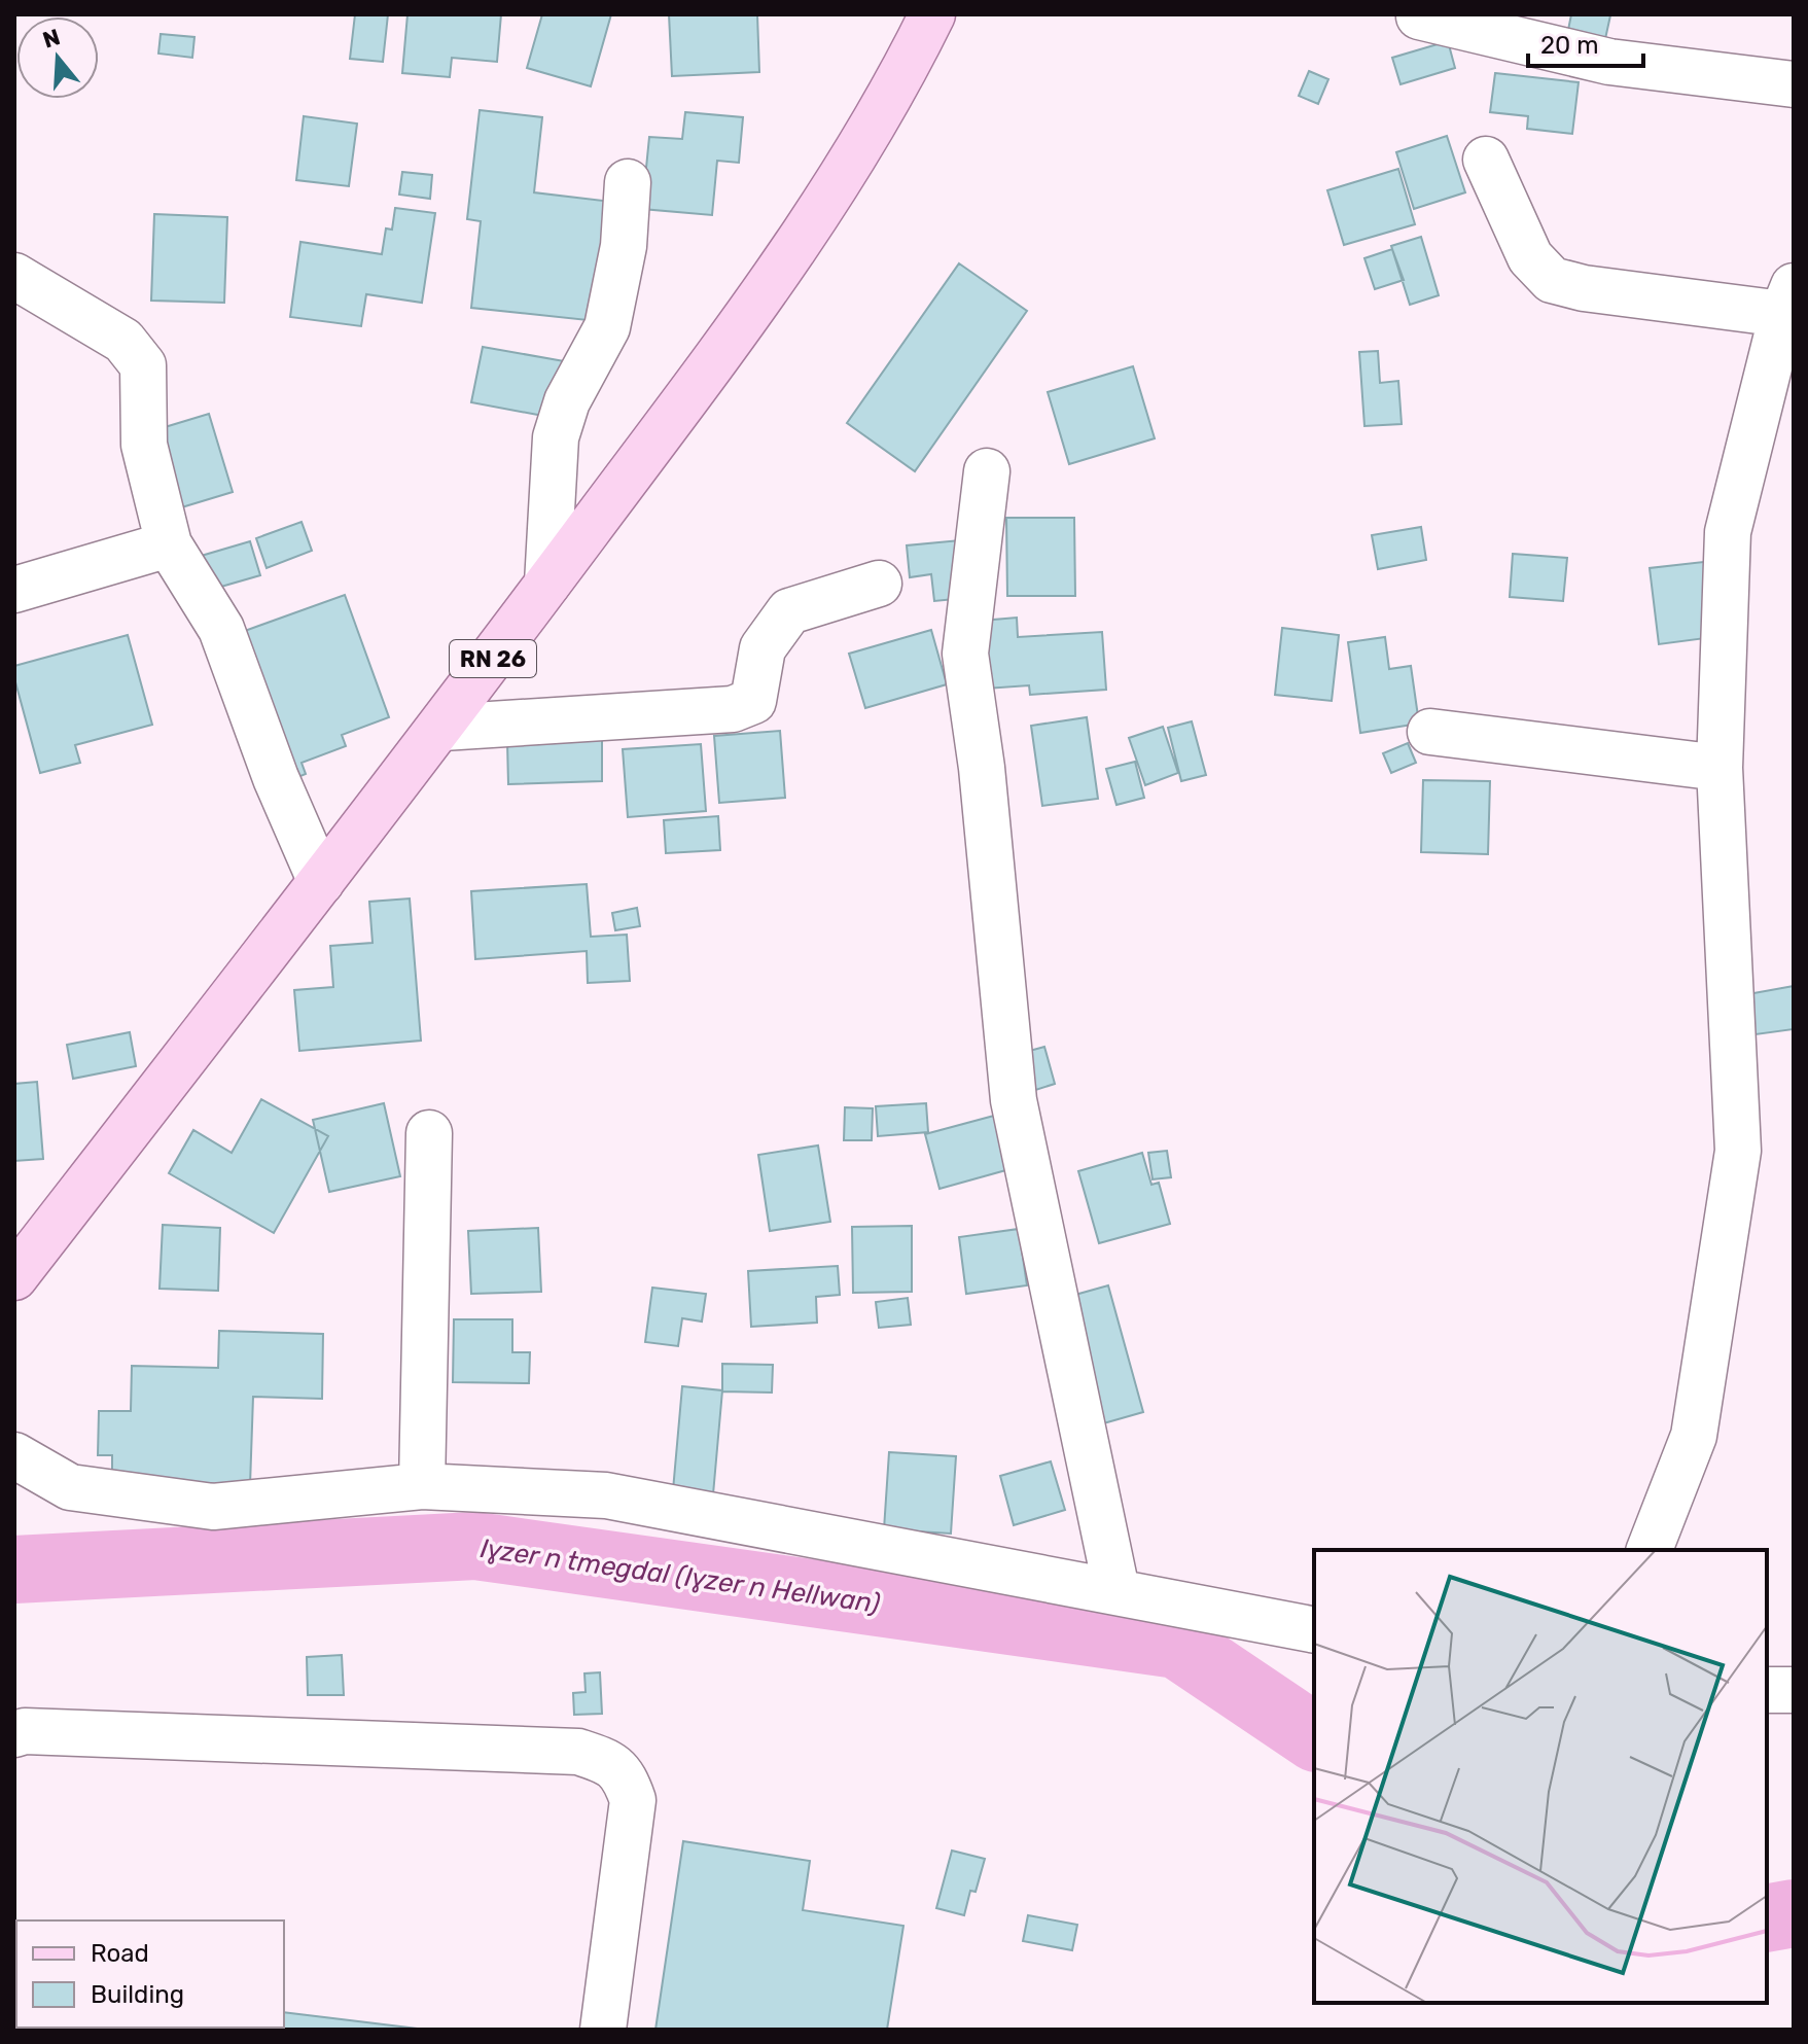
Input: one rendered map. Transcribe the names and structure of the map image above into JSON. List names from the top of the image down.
{
  "streets": {
    "main road": ["RN 26"]
  },
  "water": ["Iɣzer n tmegdal (Iɣzer n Hellwan)"],
  "legend": ["Road", "Building"],
  "scale_bar": "20 m",
  "north": "top"
}
